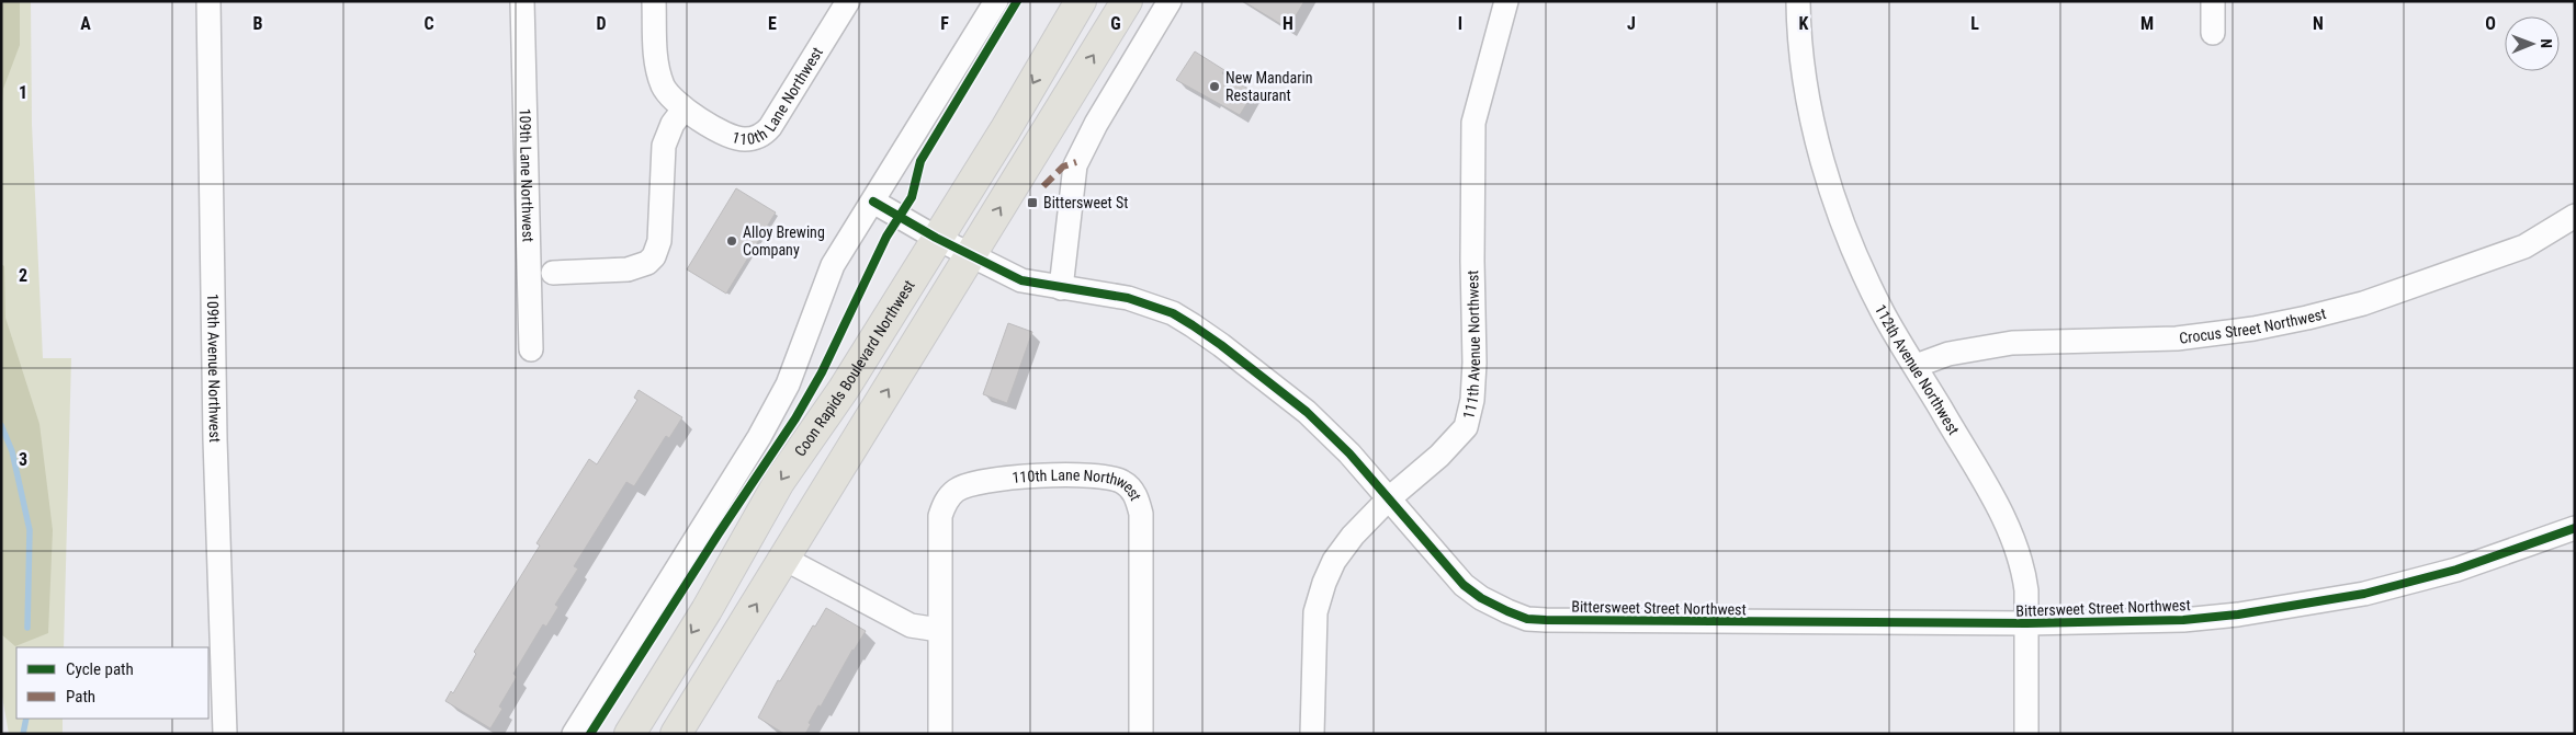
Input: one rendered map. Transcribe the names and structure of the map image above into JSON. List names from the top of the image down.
{
  "streets": {
    "main road": ["Coon Rapids Boulevard Northwest"],
    "street": [
      "110th Lane Northwest",
      "109th Lane Northwest",
      "Crocus Street Northwest",
      "111th Avenue Northwest",
      "109th Avenue Northwest",
      "112th Avenue Northwest",
      "Bittersweet Street Northwest"
    ]
  },
  "crossings": [
    ["Crocus Street Northwest", "112th Avenue Northwest"],
    ["111th Avenue Northwest", "Bittersweet Street Northwest"],
    ["Coon Rapids Boulevard Northwest", "Bittersweet Street Northwest"],
    ["112th Avenue Northwest", "Bittersweet Street Northwest"]
  ],
  "places": {
    "other": ["New Mandarin Restaurant", "Alloy Brewing Company"],
    "transit": ["Bittersweet St"]
  },
  "legend": ["Cycle path", "Path"],
  "north": "right",
  "grid": {
    "columns": [
      "A",
      "B",
      "C",
      "D",
      "E",
      "F",
      "G",
      "H",
      "I",
      "J",
      "K",
      "L",
      "M",
      "N",
      "O"
    ],
    "rows": ["1", "2", "3"]
  }
}
